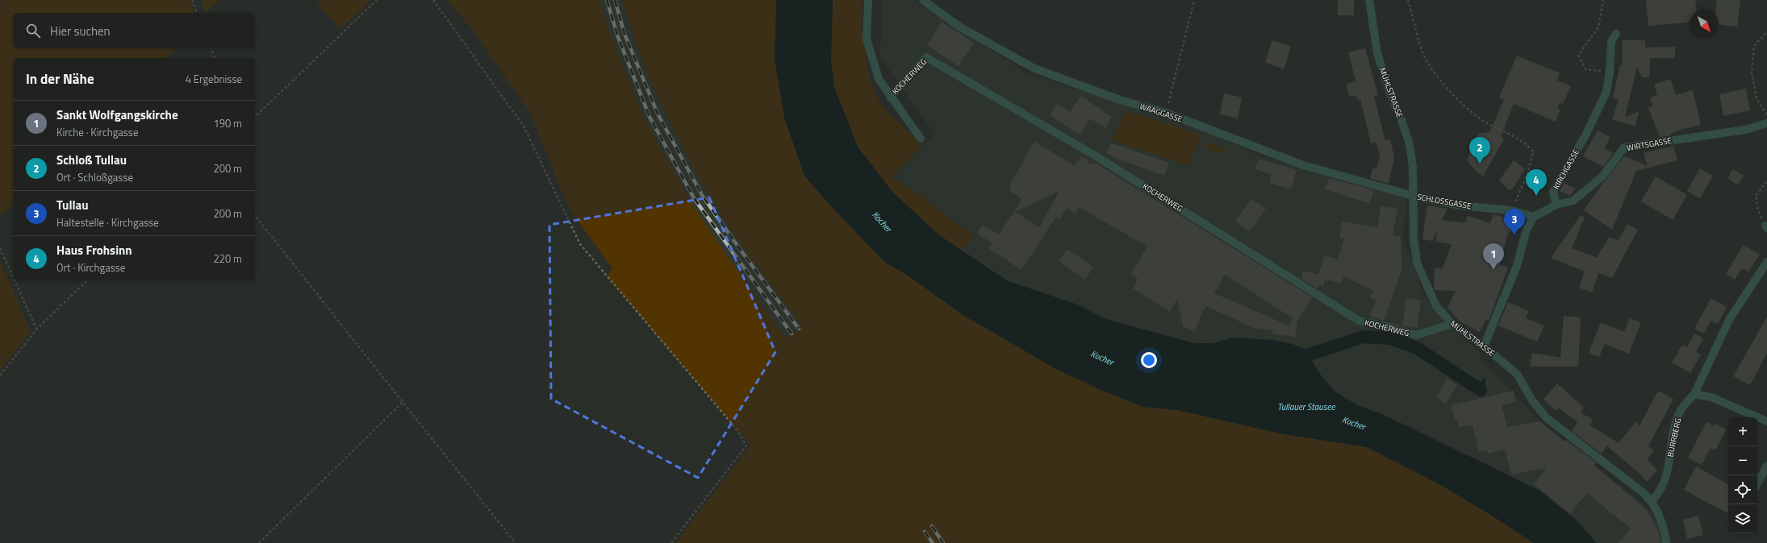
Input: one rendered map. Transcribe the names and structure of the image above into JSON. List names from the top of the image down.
{
  "streets": {
    "street": [
      "KOCHERWEG",
      "MÜHLSTRASSE",
      "WAAGGASSE",
      "WIRTSGASSE",
      "KIRCHGASSE",
      "SCHLOSSGASSE",
      "BURRBERG"
    ]
  },
  "crossings": [
    ["KOCHERWEG", "MÜHLSTRASSE"],
    ["MÜHLSTRASSE", "WAAGGASSE"],
    ["MÜHLSTRASSE", "SCHLOSSGASSE"],
    ["MÜHLSTRASSE", "BURRBERG"],
    ["WAAGGASSE", "SCHLOSSGASSE"],
    ["WIRTSGASSE", "KIRCHGASSE"]
  ],
  "water": ["Kocher", "Tullauer Stausee"],
  "north": "bottom right",
  "page": {
    "search": "Hier suchen",
    "heading": ["In der Nähe", "4 Ergebnisse"],
    "list": [
      {
        "mark": "1",
        "name": "Sankt Wolfgangskirche",
        "note": "Kirche · Kirchgasse",
        "value": "190 m"
      },
      {
        "mark": "2",
        "name": "Schloß Tullau",
        "note": "Ort · Schloßgasse",
        "value": "200 m"
      },
      {
        "mark": "3",
        "name": "Tullau",
        "note": "Haltestelle · Kirchgasse",
        "value": "200 m"
      },
      {
        "mark": "4",
        "name": "Haus Frohsinn",
        "note": "Ort · Kirchgasse",
        "value": "220 m"
      }
    ],
    "pins": [
      "2",
      "4",
      "3",
      "1"
    ],
    "map_buttons": ["+", "−"]
  }
}
